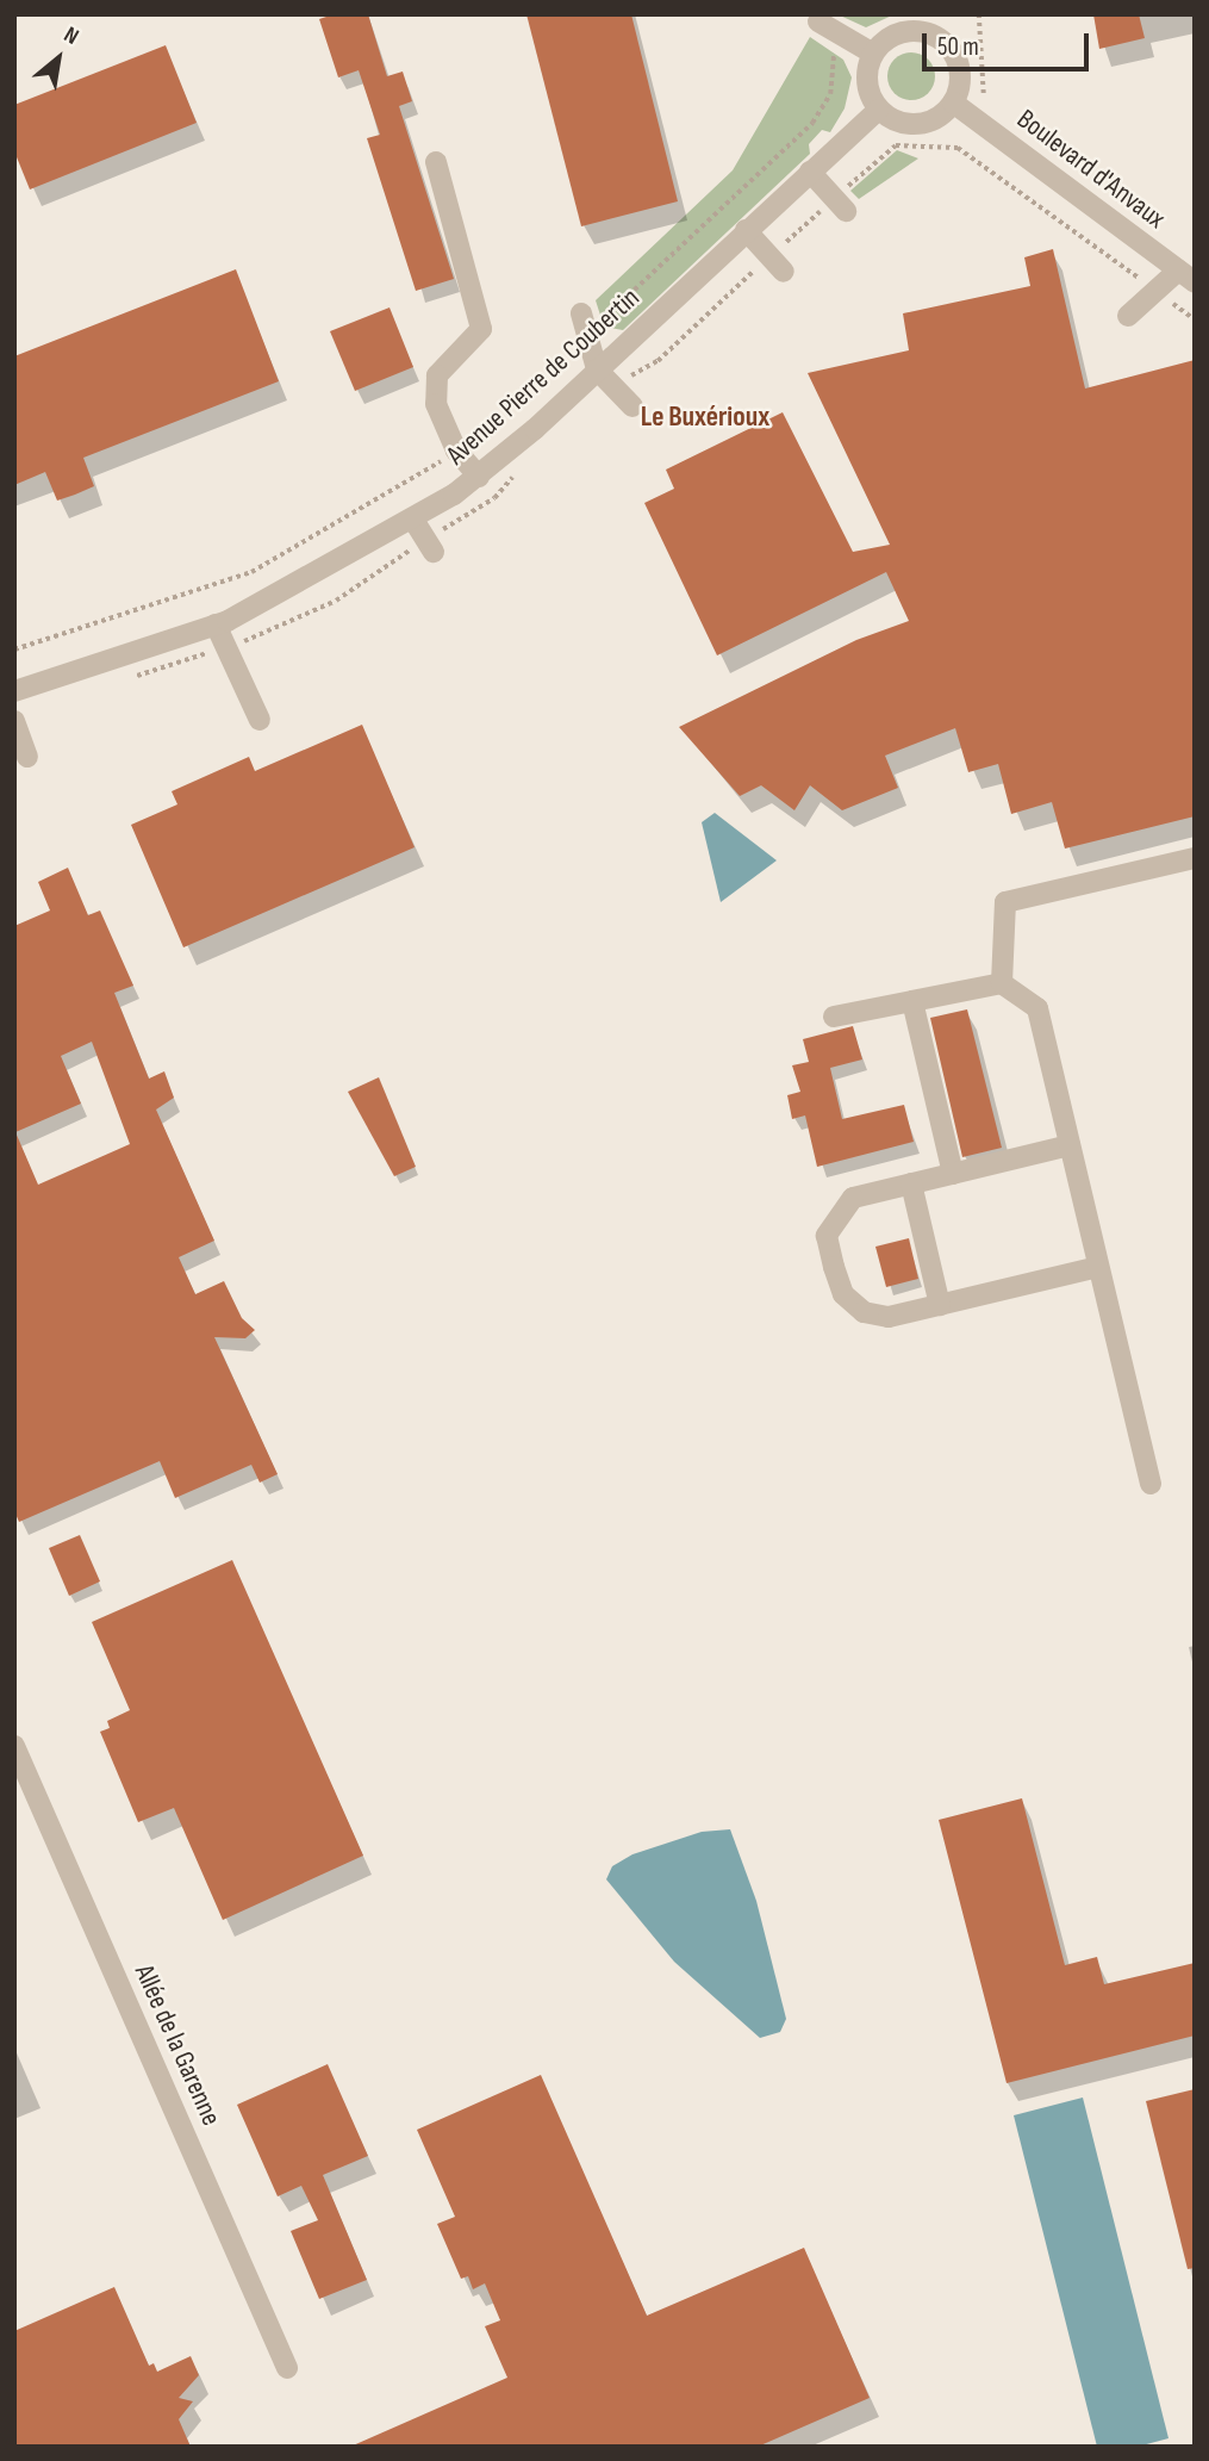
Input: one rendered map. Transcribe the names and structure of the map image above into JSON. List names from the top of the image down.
{
  "streets": {
    "street": ["Boulevard d'Anvaux", "Avenue Pierre de Coubertin", "Allée de la Garenne"]
  },
  "crossings": [
    ["Boulevard d'Anvaux", "Avenue Pierre de Coubertin"]
  ],
  "districts": ["Le Buxérioux"],
  "scale_bar": "50 m",
  "north": "top right"
}
